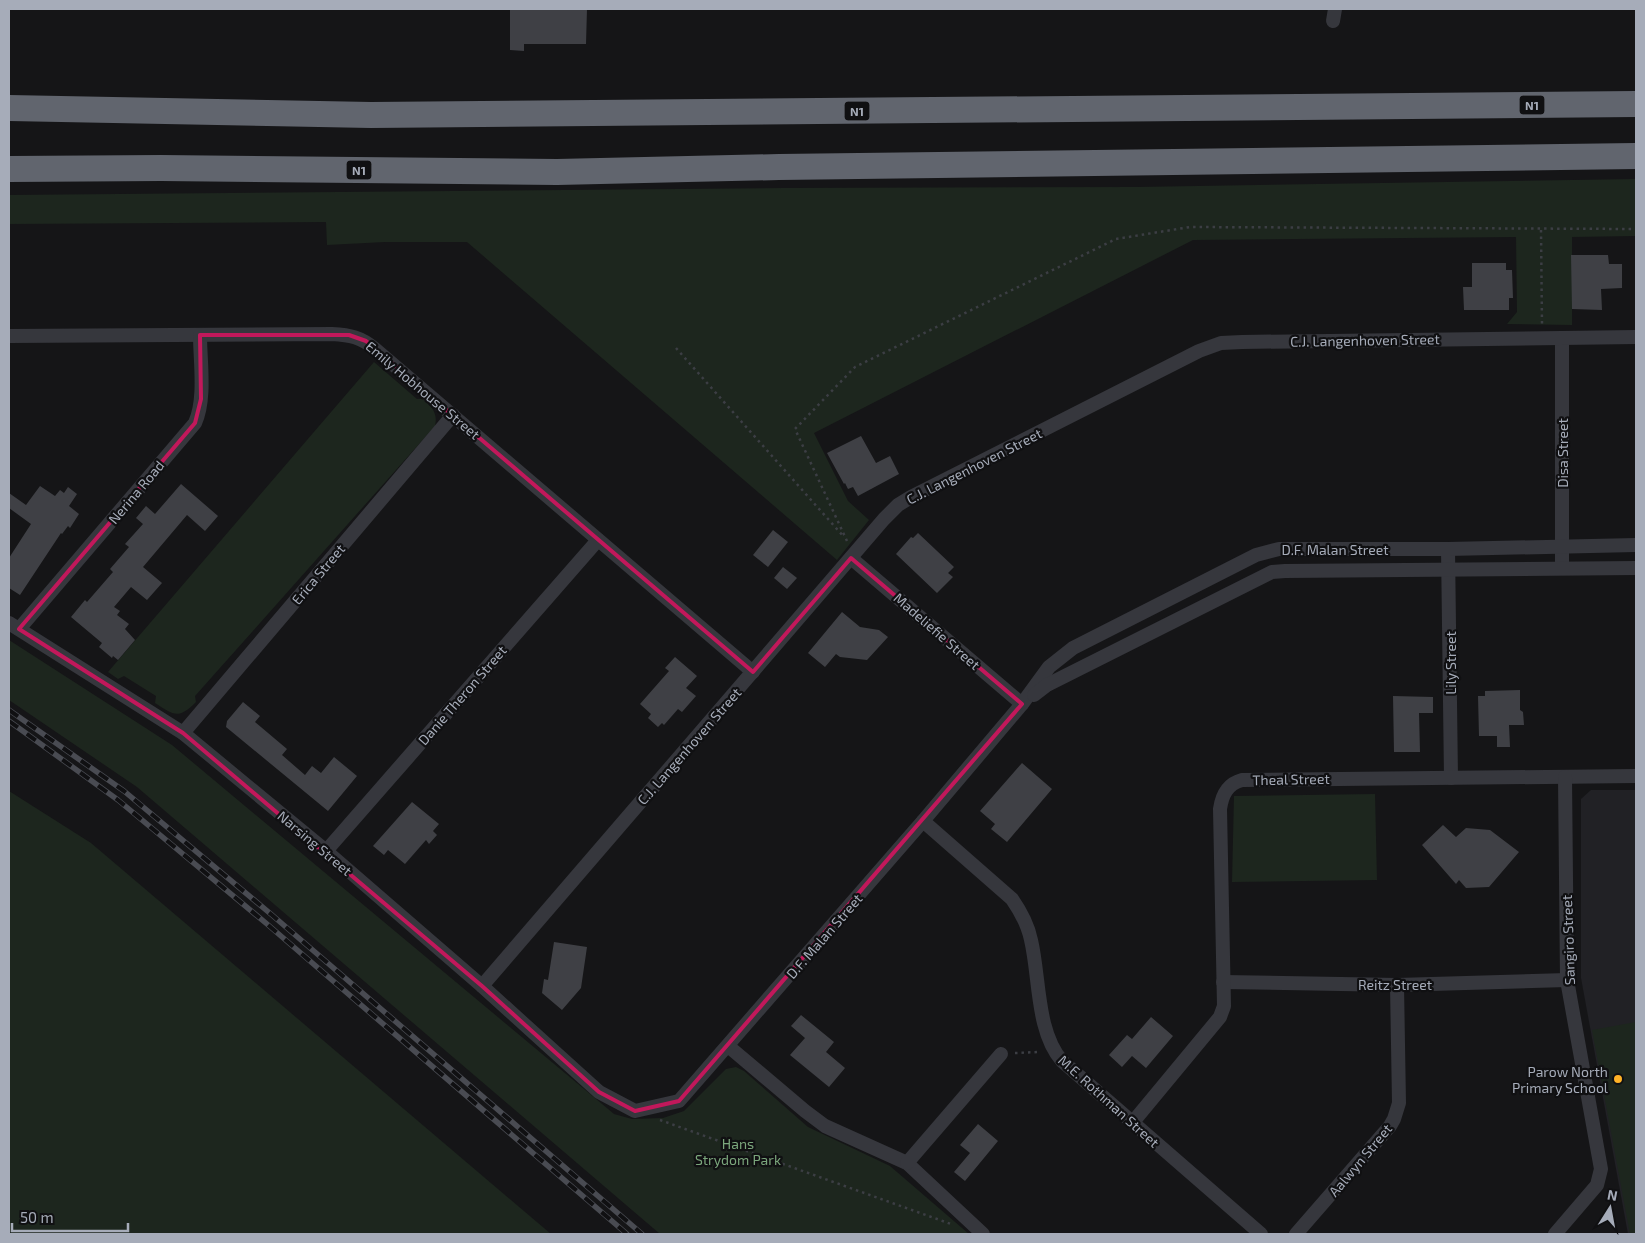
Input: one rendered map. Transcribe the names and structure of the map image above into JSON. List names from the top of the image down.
{
  "streets": {
    "highway": ["N1"],
    "street": [
      "C.J. Langenhoven Street",
      "Emily Hobhouse Street",
      "Disa Street",
      "Nerina Road",
      "D.F. Malan Street",
      "Erica Street",
      "Madeliefie Street",
      "Lily Street",
      "Danie Theron Street",
      "Theal Street",
      "Narsing Street",
      "Sangiro Street",
      "Reitz Street",
      "M.E. Rothman Street",
      "Aalwyn Street"
    ]
  },
  "crossings": [
    ["C.J. Langenhoven Street", "Emily Hobhouse Street"],
    ["C.J. Langenhoven Street", "Disa Street"],
    ["C.J. Langenhoven Street", "Madeliefie Street"],
    ["C.J. Langenhoven Street", "Narsing Street"],
    ["Emily Hobhouse Street", "Nerina Road"],
    ["Emily Hobhouse Street", "Erica Street"],
    ["Emily Hobhouse Street", "Danie Theron Street"],
    ["Disa Street", "D.F. Malan Street"],
    ["Nerina Road", "Narsing Street"],
    ["D.F. Malan Street", "Madeliefie Street"],
    ["D.F. Malan Street", "Lily Street"],
    ["D.F. Malan Street", "Narsing Street"],
    ["D.F. Malan Street", "M.E. Rothman Street"],
    ["Erica Street", "Narsing Street"],
    ["Lily Street", "Theal Street"],
    ["Danie Theron Street", "Narsing Street"],
    ["Theal Street", "Sangiro Street"],
    ["Theal Street", "Reitz Street"],
    ["Theal Street", "M.E. Rothman Street"],
    ["Sangiro Street", "Reitz Street"],
    ["Reitz Street", "Aalwyn Street"]
  ],
  "parks": ["Hans Strydom Park"],
  "places": ["Parow North Primary School"],
  "scale_bar": "50 m",
  "north": "top"
}
